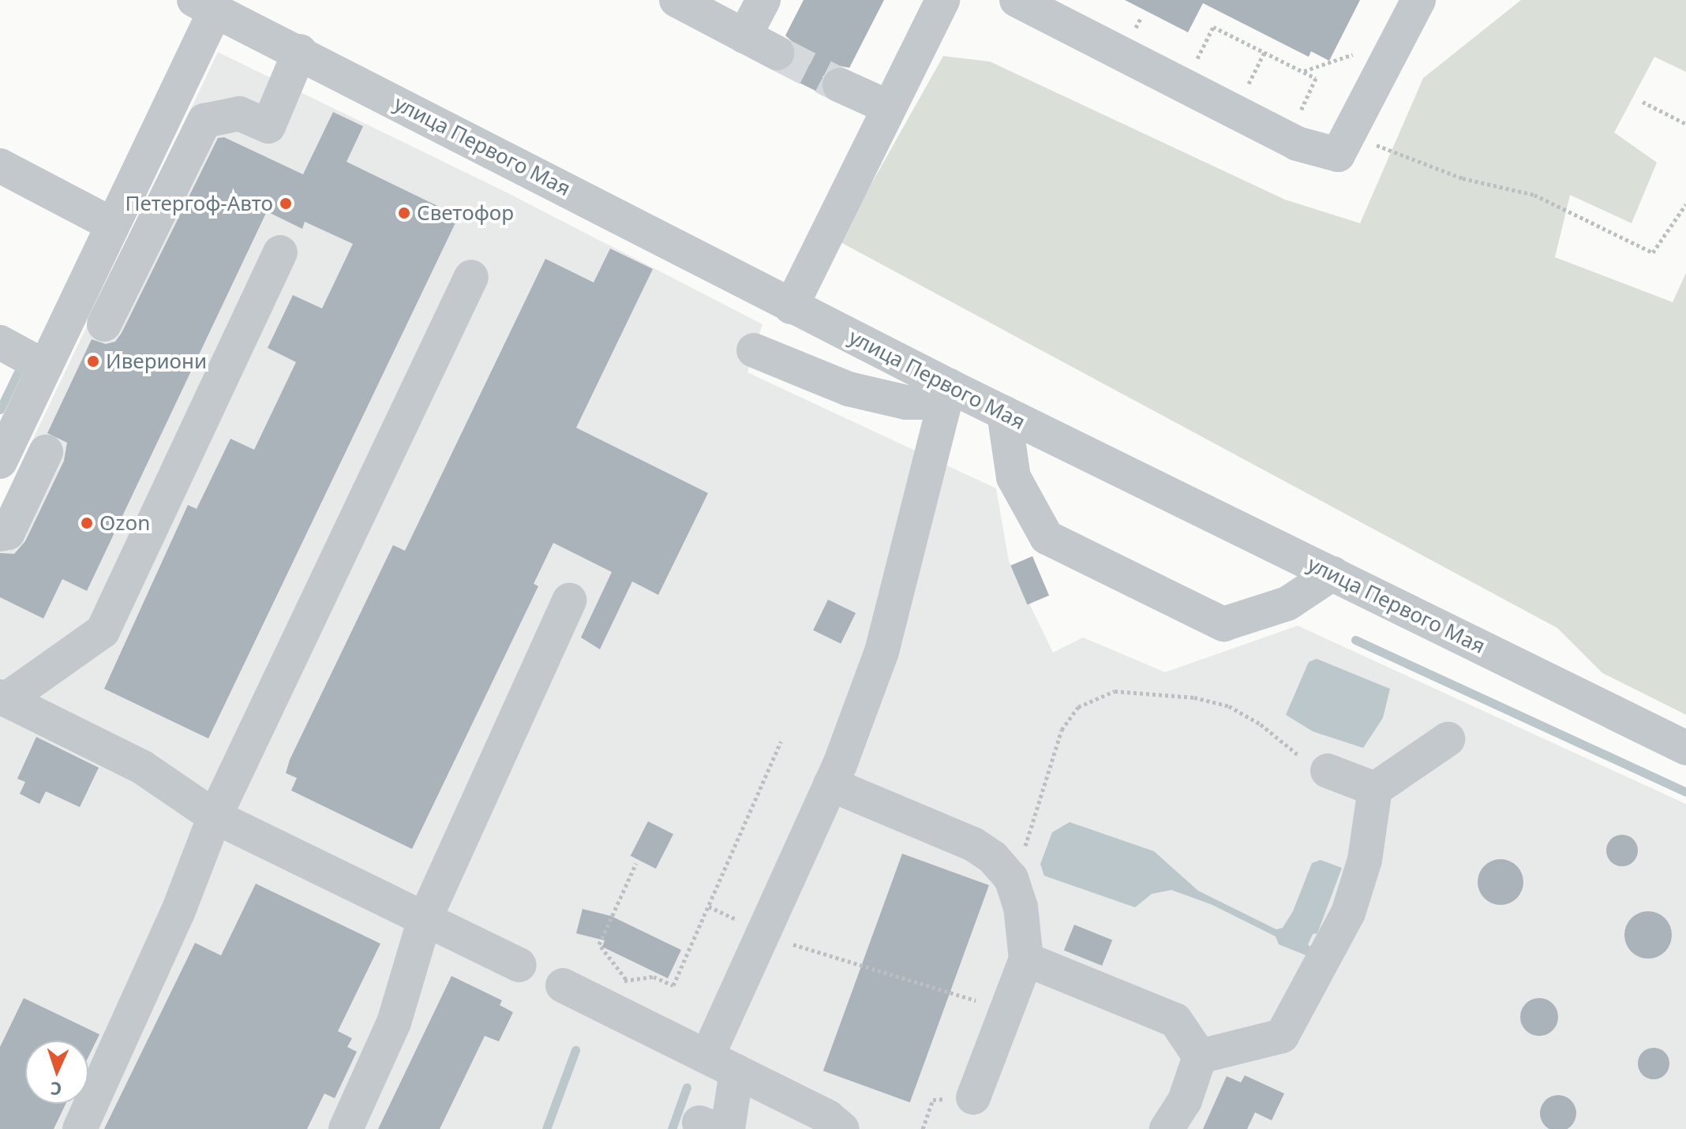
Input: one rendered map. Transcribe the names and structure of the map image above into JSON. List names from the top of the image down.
{
  "streets": {
    "street": ["улица Первого Мая"]
  },
  "places": [
    "Петергоф-Авто",
    "Светофор",
    "Ивериони",
    "Ozon"
  ],
  "north": "bottom"
}
